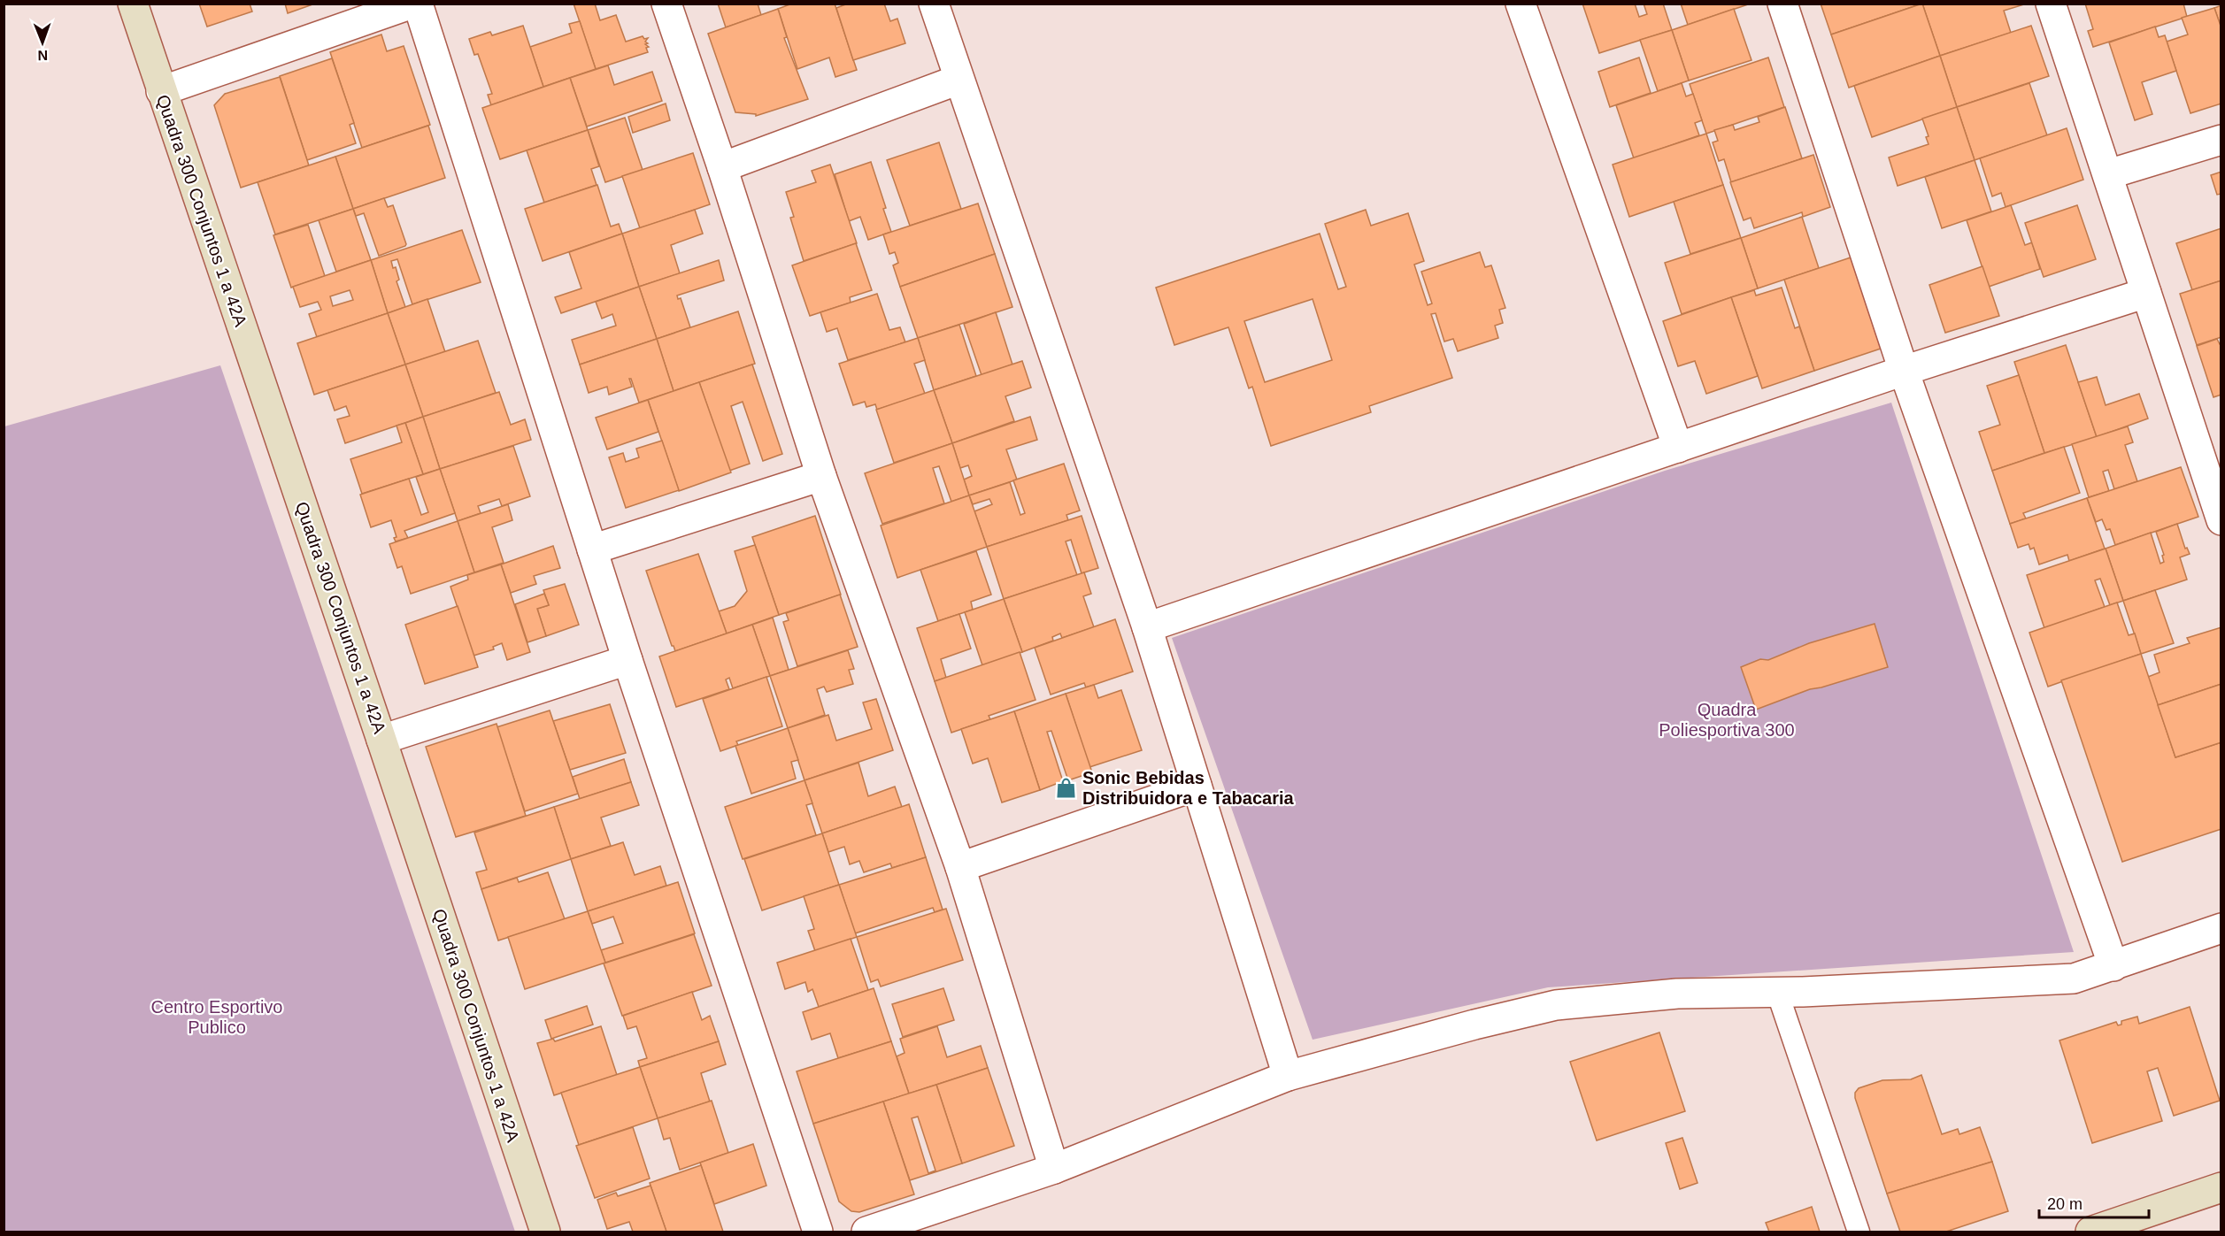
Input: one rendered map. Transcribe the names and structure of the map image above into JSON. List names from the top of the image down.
{
  "streets": {
    "street": ["Quadra 300 Conjuntos 1 a 42A"]
  },
  "parks": ["Quadra Poliesportiva 300", "Centro Esportivo Publico"],
  "places": {
    "shop": ["Sonic Bebidas Distribuidora e Tabacaria"]
  },
  "scale_bar": "20 m",
  "north": "bottom"
}
